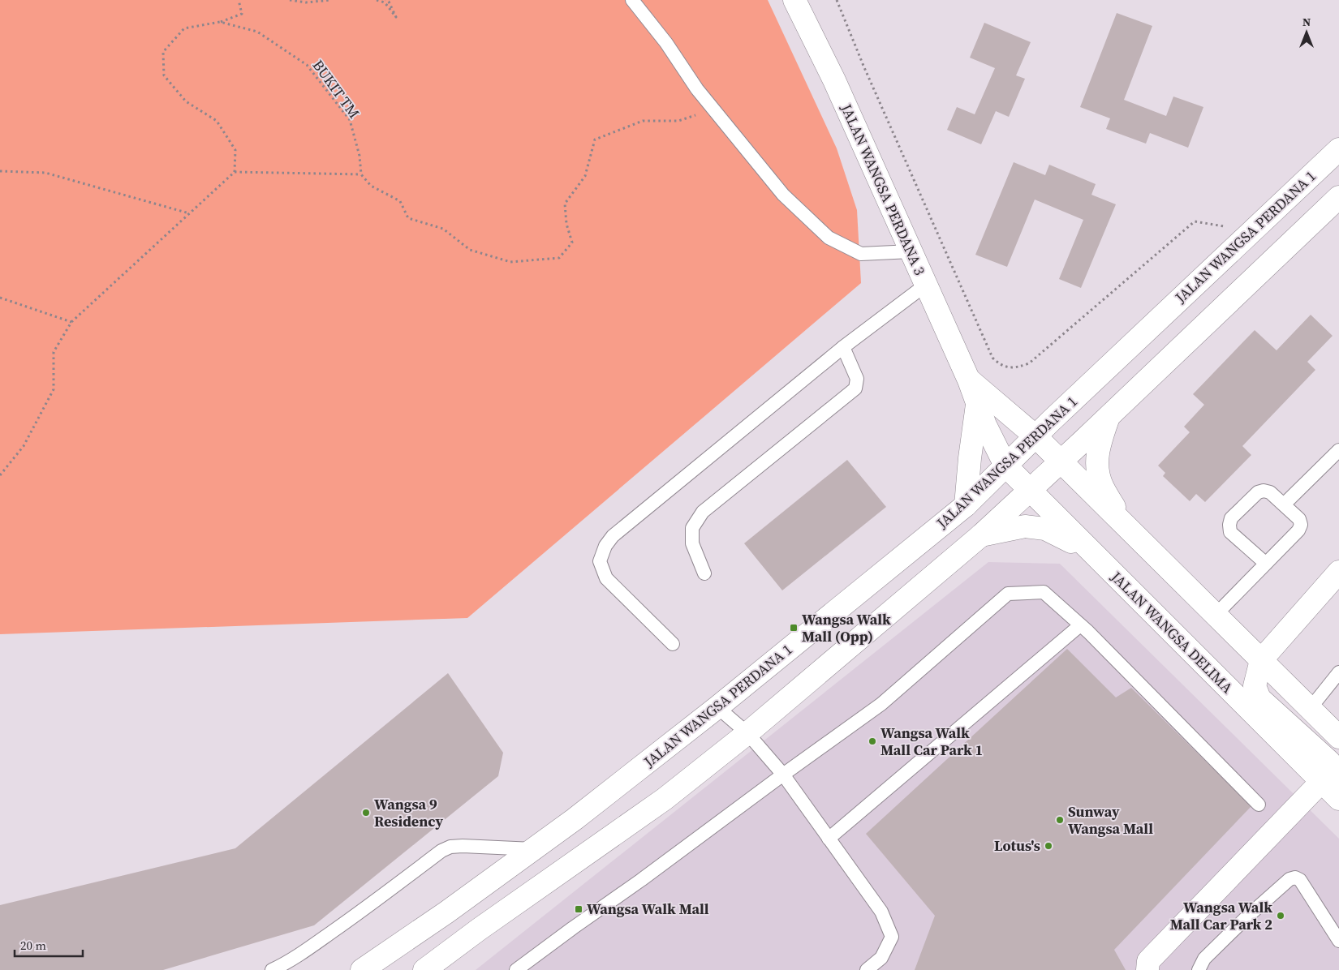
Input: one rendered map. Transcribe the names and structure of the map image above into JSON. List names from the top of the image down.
{
  "streets": {
    "street": ["JALAN WANGSA PERDANA 3", "JALAN WANGSA PERDANA 1", "JALAN WANGSA DELIMA"],
    "path": ["BUKIT TM"]
  },
  "crossings": [
    ["JALAN WANGSA PERDANA 3", "JALAN WANGSA PERDANA 1"],
    ["JALAN WANGSA PERDANA 3", "JALAN WANGSA DELIMA"],
    ["JALAN WANGSA PERDANA 1", "JALAN WANGSA DELIMA"]
  ],
  "places": {
    "transit": ["Wangsa Walk Mall (Opp)", "Wangsa Walk Mall"],
    "other": [
      "Wangsa Walk Mall Car Park 1",
      "Wangsa 9 Residency",
      "Sunway Wangsa Mall",
      "Lotus's",
      "Wangsa Walk Mall Car Park 2"
    ]
  },
  "scale_bar": "20 m",
  "north": "top"
}
